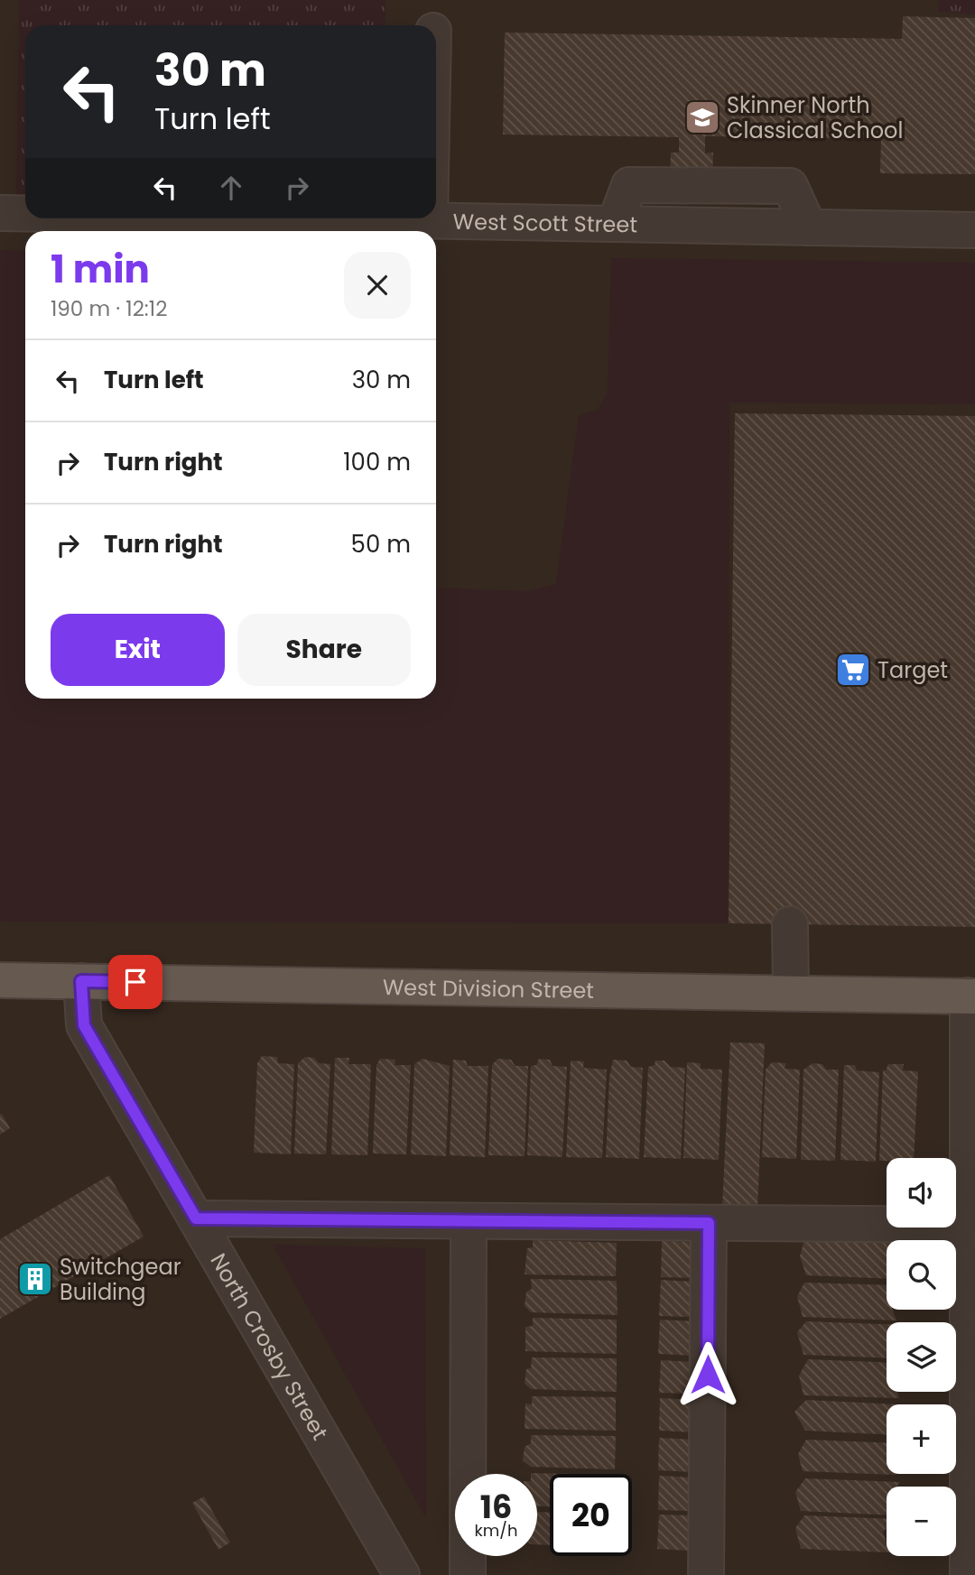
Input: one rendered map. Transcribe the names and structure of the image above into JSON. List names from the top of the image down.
{
  "streets": {
    "main road": ["West Division Street"],
    "street": ["West Scott Street", "North Crosby Street"]
  },
  "crossings": [
    ["West Division Street", "North Crosby Street"]
  ],
  "places": {
    "school or university": ["Skinner North Classical School"],
    "supermarket": ["Target"],
    "building": ["Switchgear Building"]
  },
  "page": {
    "turn": ["30 m", "Turn left"],
    "heading": ["1 min", "190 m · 12:12"],
    "list": [
      {
        "name": "Turn left",
        "value": "30 m"
      },
      {
        "name": "Turn right",
        "value": "100 m"
      },
      {
        "name": "Turn right",
        "value": "50 m"
      }
    ],
    "buttons": ["Exit", "Share"],
    "map_buttons": ["+", "−"],
    "speed": "16 km/h",
    "limit": "20"
  }
}
